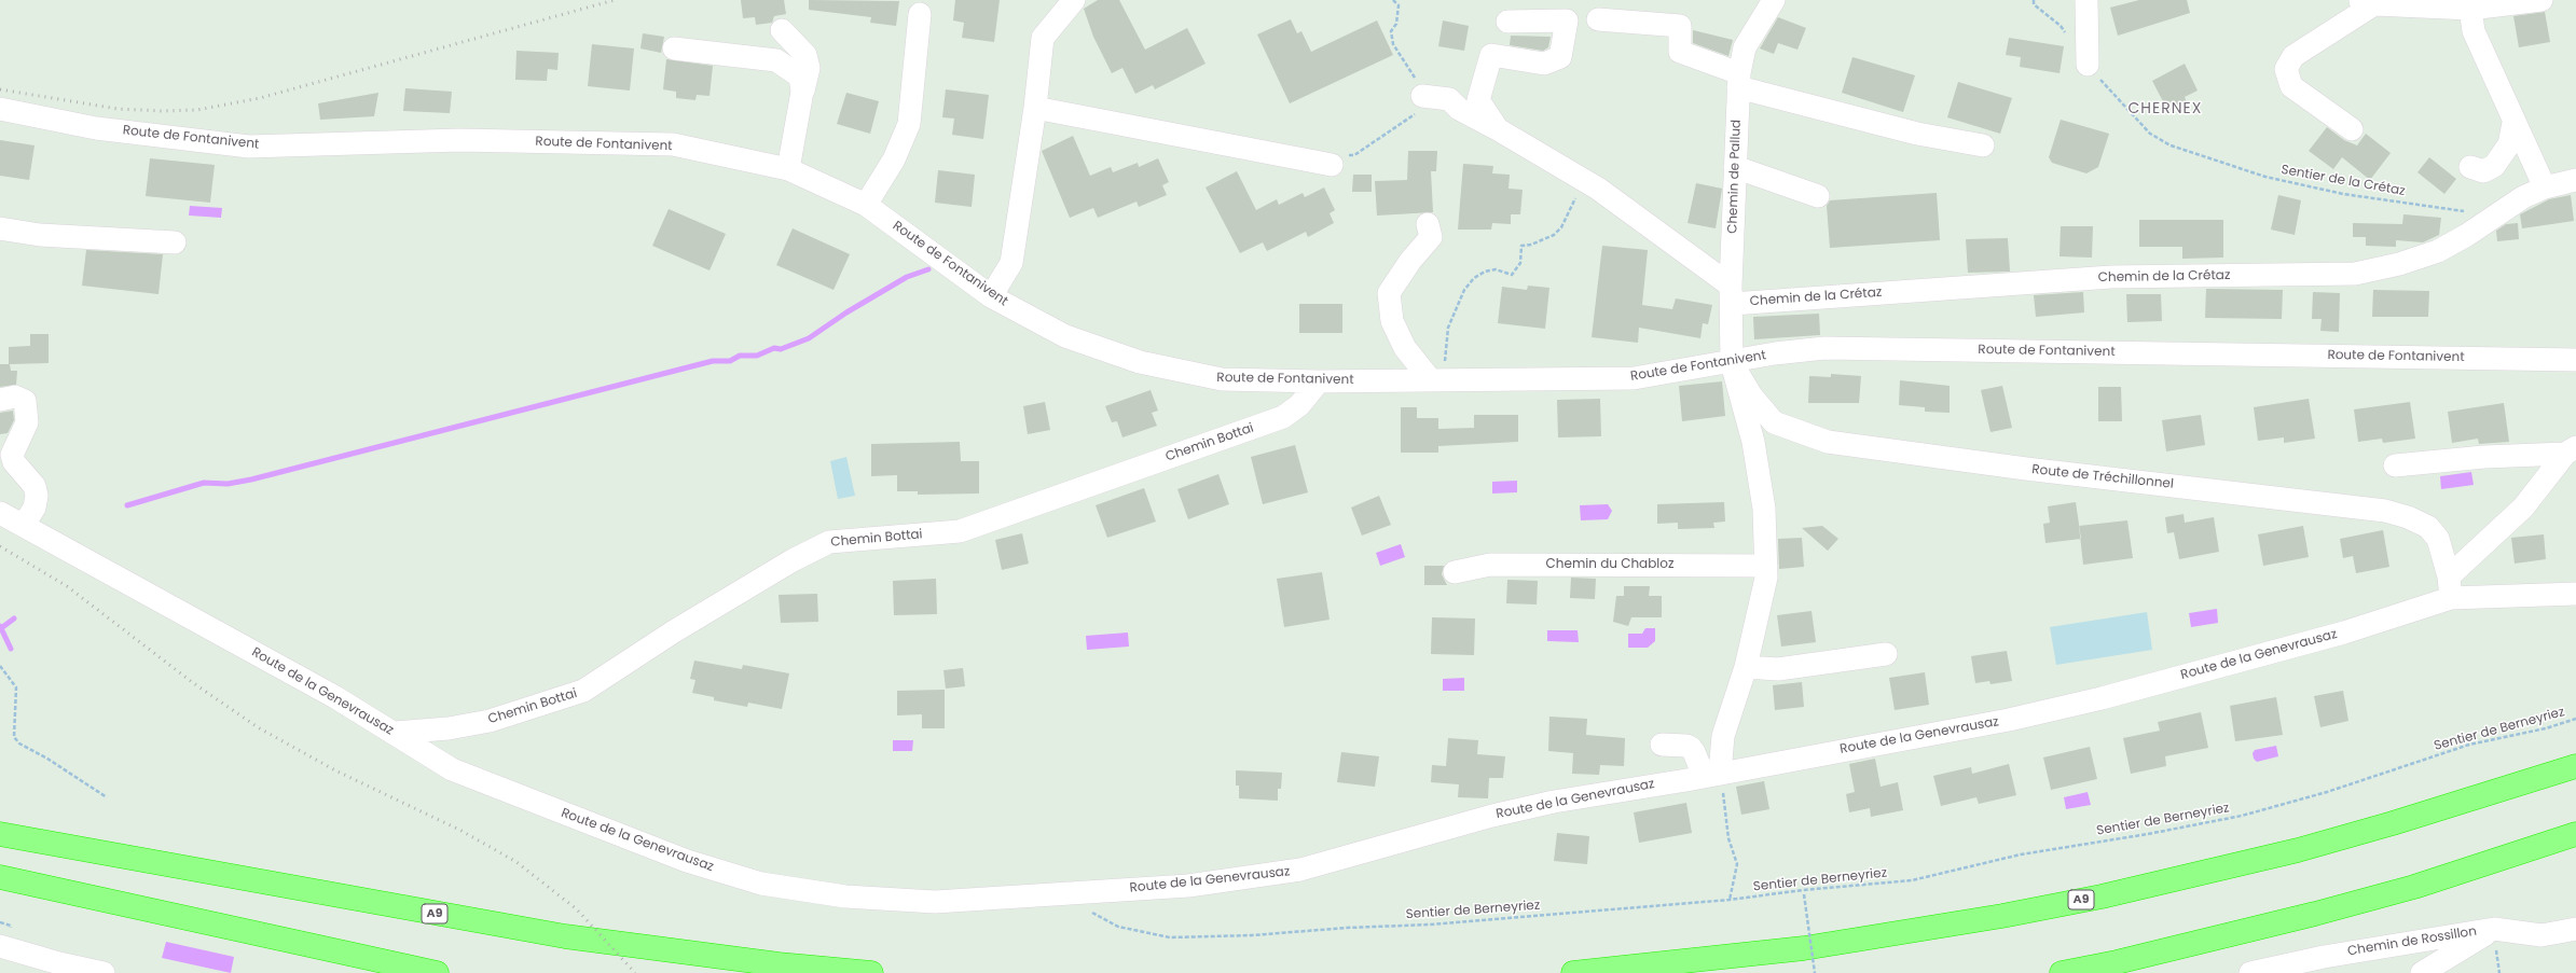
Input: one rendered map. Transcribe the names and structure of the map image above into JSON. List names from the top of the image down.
{
  "streets": {
    "highway": ["A9"],
    "street": [
      "Route de Fontanivent",
      "Chemin de Pallud",
      "Chemin de la Crétaz",
      "Chemin Bottai",
      "Route de Tréchillonnel",
      "Chemin du Chabloz",
      "Route de la Genevrausaz",
      "Chemin de Rossillon"
    ],
    "path": ["Sentier de la Crétaz", "Sentier de Berneyriez"]
  },
  "crossings": [
    ["Route de Fontanivent", "Chemin de Pallud"],
    ["Route de Fontanivent", "Chemin Bottai"],
    ["Route de Fontanivent", "Route de Tréchillonnel"],
    ["Chemin de Pallud", "Chemin de la Crétaz"],
    ["Chemin de Pallud", "Route de Tréchillonnel"],
    ["Chemin Bottai", "Route de la Genevrausaz"],
    ["Route de Tréchillonnel", "Route de la Genevrausaz"]
  ],
  "districts": ["CHERNEX"]
}
